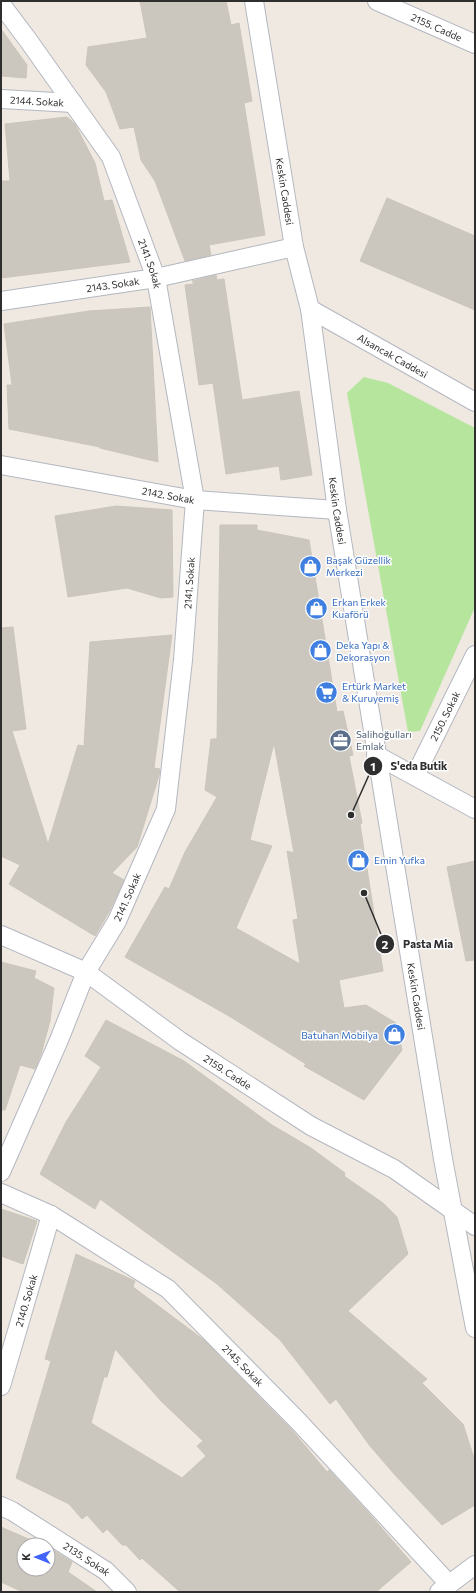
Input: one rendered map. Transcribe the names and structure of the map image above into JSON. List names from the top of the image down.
{
  "streets": {
    "street": [
      "2155. Cadde",
      "2144. Sokak",
      "Keskin Caddesi",
      "2141. Sokak",
      "2143. Sokak",
      "Alsancak Caddesi",
      "2142. Sokak",
      "2150. Sokak",
      "2159. Cadde",
      "2140. Sokak",
      "2145. Sokak",
      "2135. Sokak"
    ]
  },
  "crossings": [
    ["2144. Sokak", "2141. Sokak"],
    ["Keskin Caddesi", "2143. Sokak"],
    ["Keskin Caddesi", "Alsancak Caddesi"],
    ["Keskin Caddesi", "2142. Sokak"],
    ["Keskin Caddesi", "2159. Cadde"],
    ["2141. Sokak", "2143. Sokak"],
    ["2141. Sokak", "2142. Sokak"],
    ["2141. Sokak", "2159. Cadde"],
    ["2140. Sokak", "2145. Sokak"]
  ],
  "places": {
    "shop": [
      "Başak Güzellik Merkezi",
      "Erkan Erkek Kuaförü",
      "Deka Yapı & Dekorasyon",
      "Emin Yufka",
      "Batuhan Mobilya"
    ],
    "supermarket": ["Ertürk Market & Kuruyemiş"],
    "office": ["Salihoğulları Emlak"],
    "other": ["S'eda Butik", "Pasta Mia"]
  },
  "north": "left"
}
